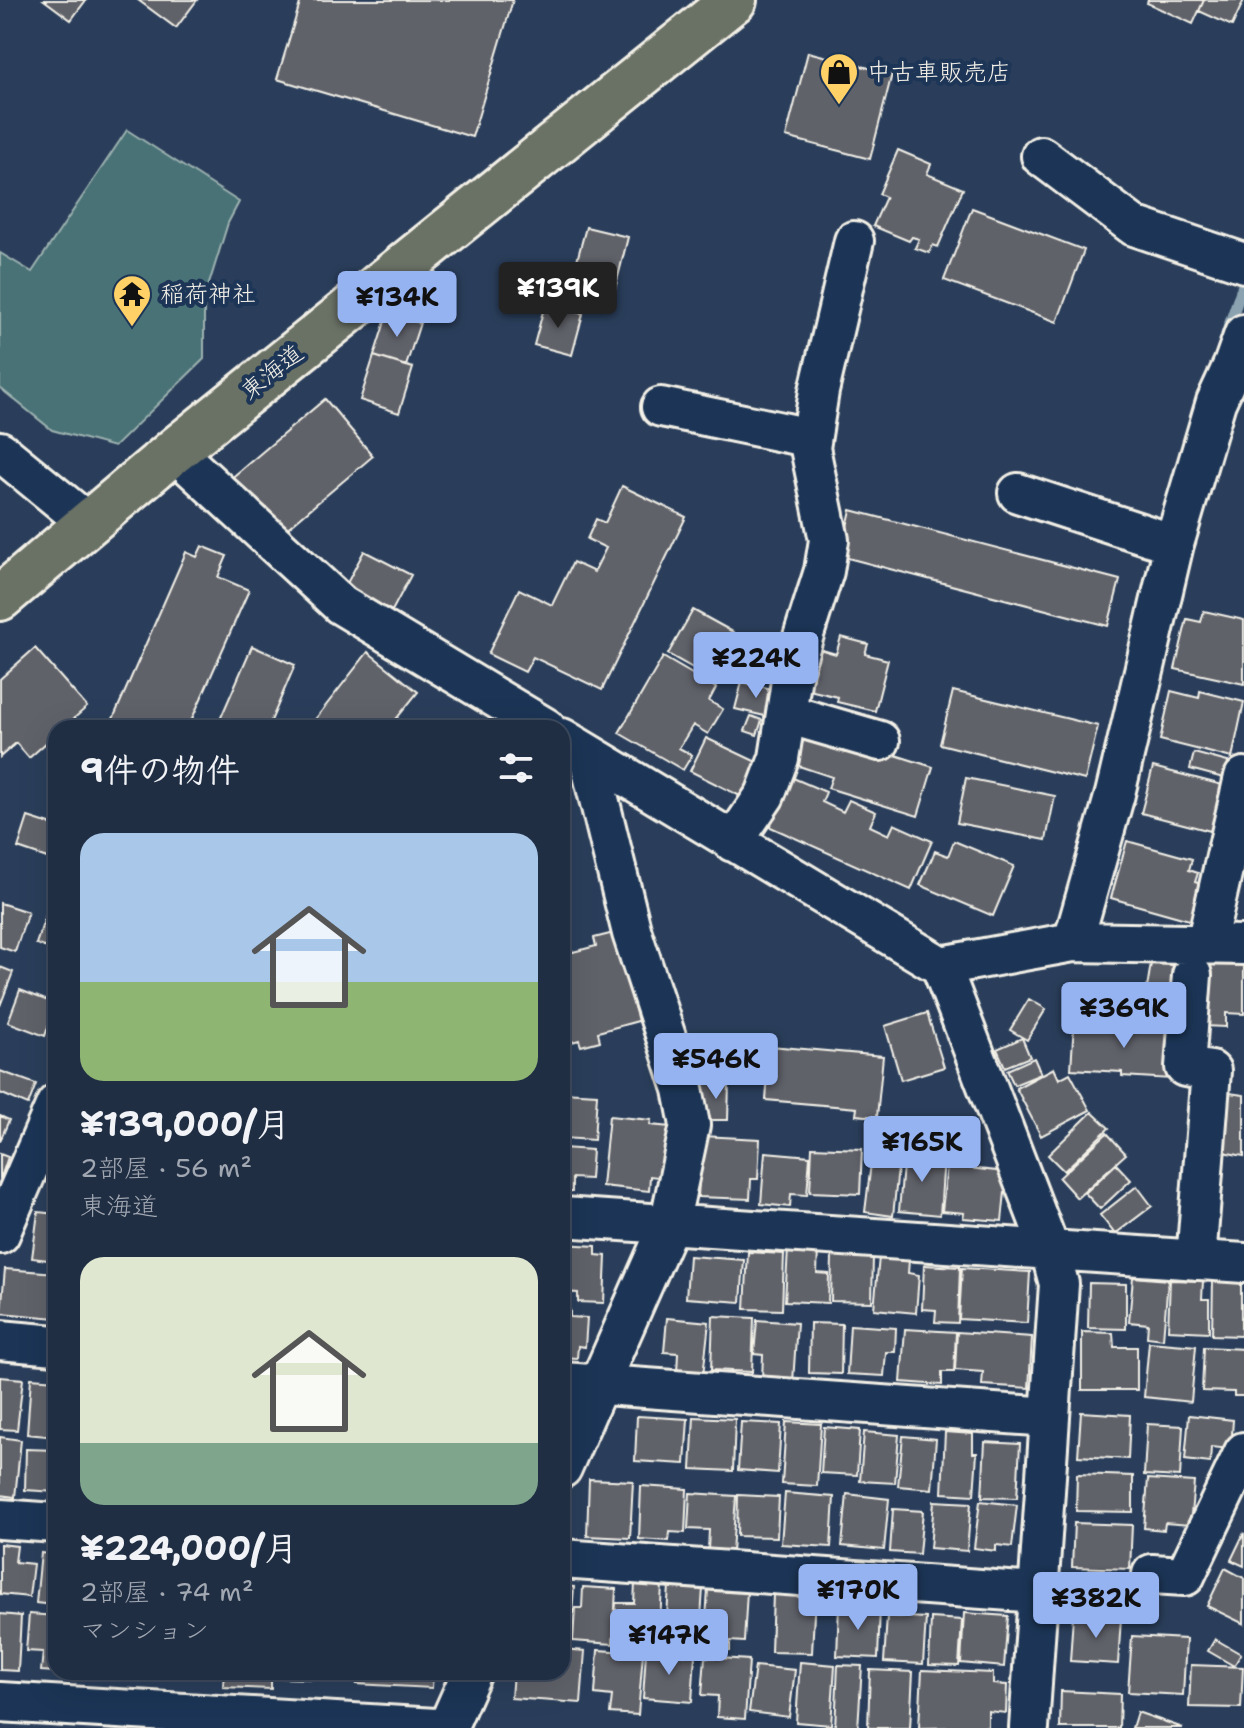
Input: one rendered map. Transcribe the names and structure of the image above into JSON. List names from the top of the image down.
{
  "streets": {
    "highway": ["東海道"]
  },
  "places": {
    "shop": ["中古車販売店"],
    "temple": ["稲荷神社"]
  },
  "page": {
    "price": [
      "¥139K",
      "¥134K",
      "¥224K",
      "¥369K",
      "¥546K",
      "¥165K",
      "¥170K",
      "¥382K",
      "¥147K"
    ],
    "heading": "9件の物件",
    "list": [
      {
        "name": "¥139,000/月",
        "note": "2部屋 · 56 m² · 東海道"
      },
      {
        "name": "¥224,000/月",
        "note": "2部屋 · 74 m² · マンション"
      }
    ]
  }
}
